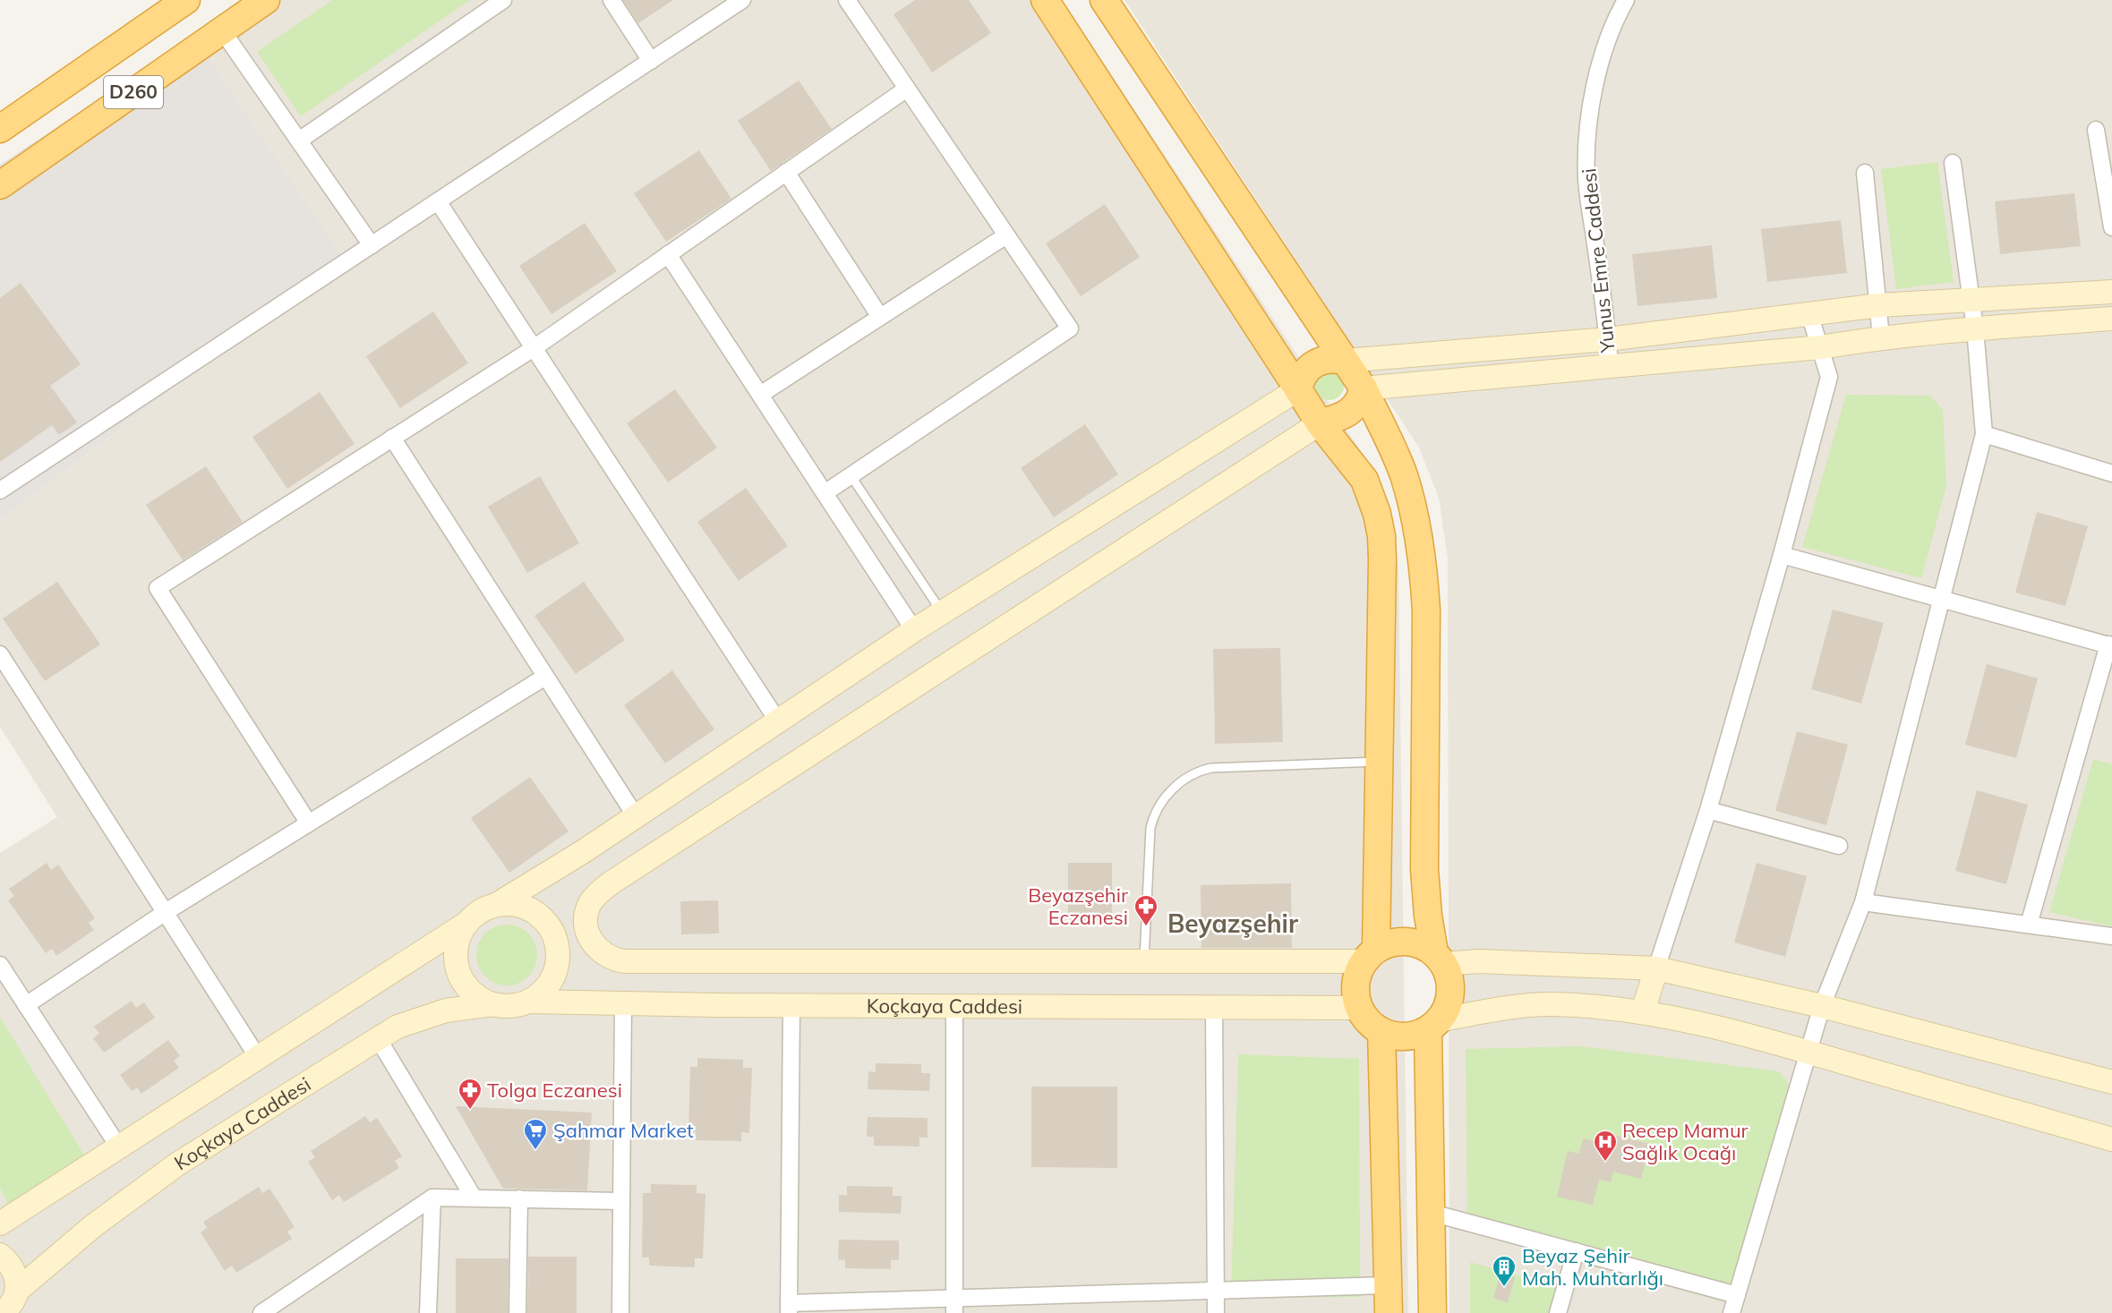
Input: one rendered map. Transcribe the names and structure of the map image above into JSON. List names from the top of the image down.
{
  "streets": {
    "highway": ["D260"],
    "main road": ["Koçkaya Caddesi"],
    "street": ["Yunus Emre Caddesi"]
  },
  "districts": ["Beyazşehir"],
  "places": {
    "pharmacy": ["Beyazşehir Eczanesi", "Tolga Eczanesi"],
    "supermarket": ["Şahmar Market"],
    "hospital": ["Recep Mamur Sağlık Ocağı"],
    "building": ["Beyaz Şehir Mah. Muhtarlığı"]
  }
}
